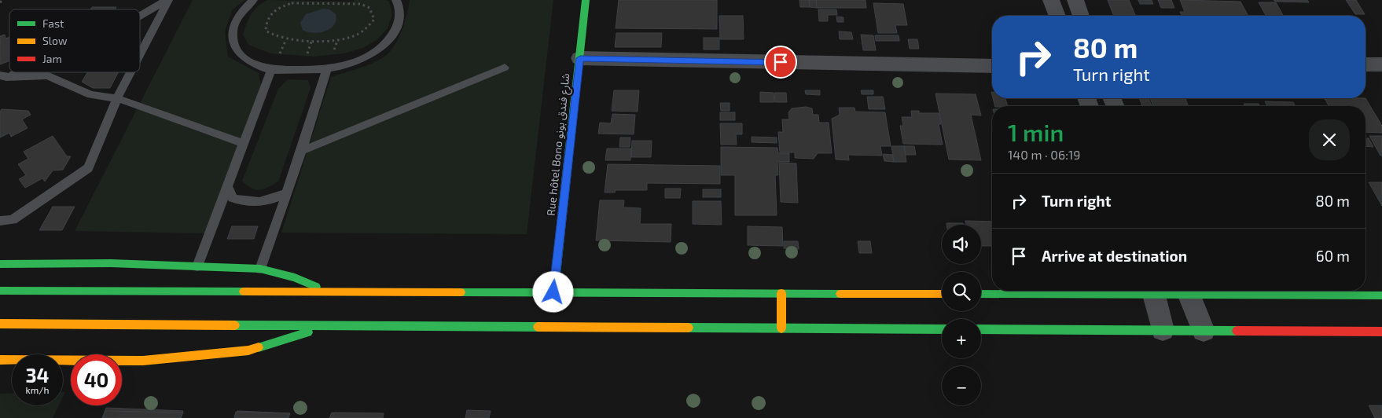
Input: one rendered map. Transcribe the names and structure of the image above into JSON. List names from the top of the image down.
{
  "streets": {
    "main road": ["Rue hôtel Bono شارع فندق بونو"]
  },
  "legend": ["Fast", "Slow", "Jam"],
  "page": {
    "turn": ["80 m", "Turn right"],
    "heading": ["1 min", "140 m · 06:19"],
    "list": [
      {
        "name": "Turn right",
        "value": "80 m"
      },
      {
        "name": "Arrive at destination",
        "value": "60 m"
      }
    ],
    "map_buttons": ["+", "−"],
    "speed": "34 km/h",
    "limit": "40"
  }
}
